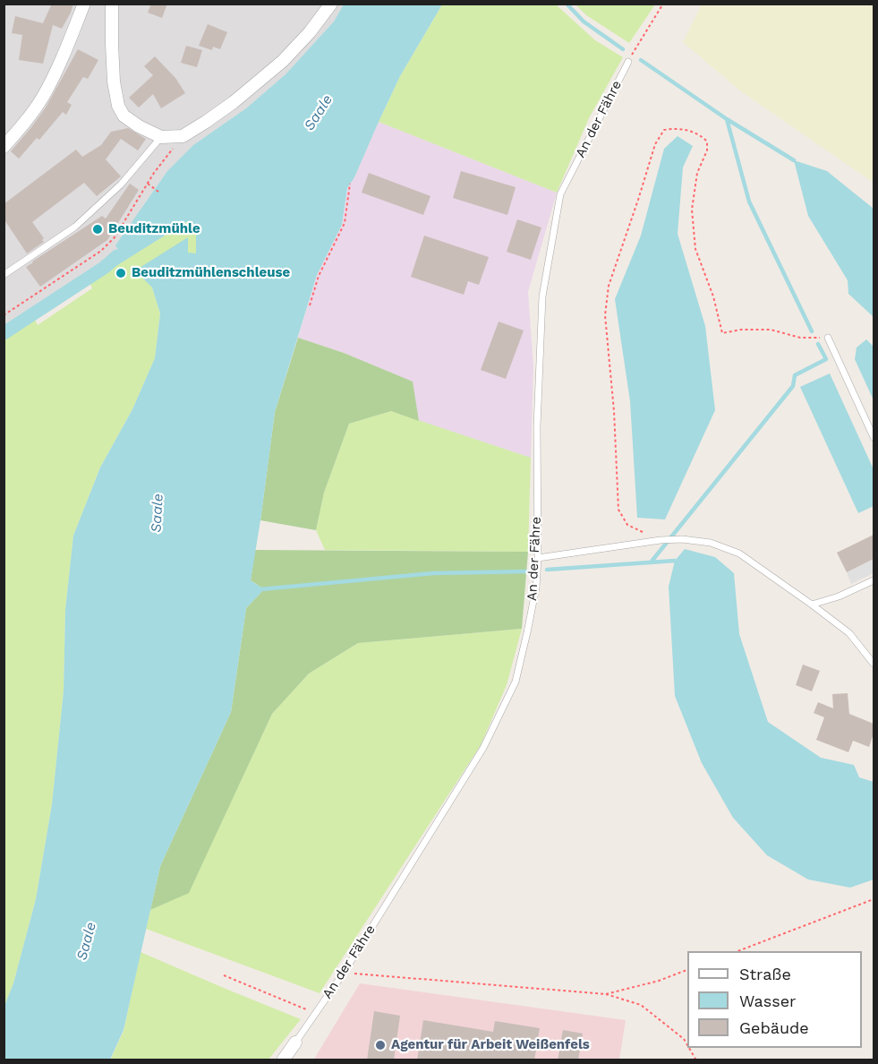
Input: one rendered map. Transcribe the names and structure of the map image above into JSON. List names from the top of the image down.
{
  "streets": {
    "lane": ["An der Fähre"]
  },
  "water": ["Saale"],
  "places": ["Beuditzmühle", "Beuditzmühlenschleuse", "Agentur für Arbeit Weißenfels"],
  "legend": ["Straße", "Wasser", "Gebäude"]
}
